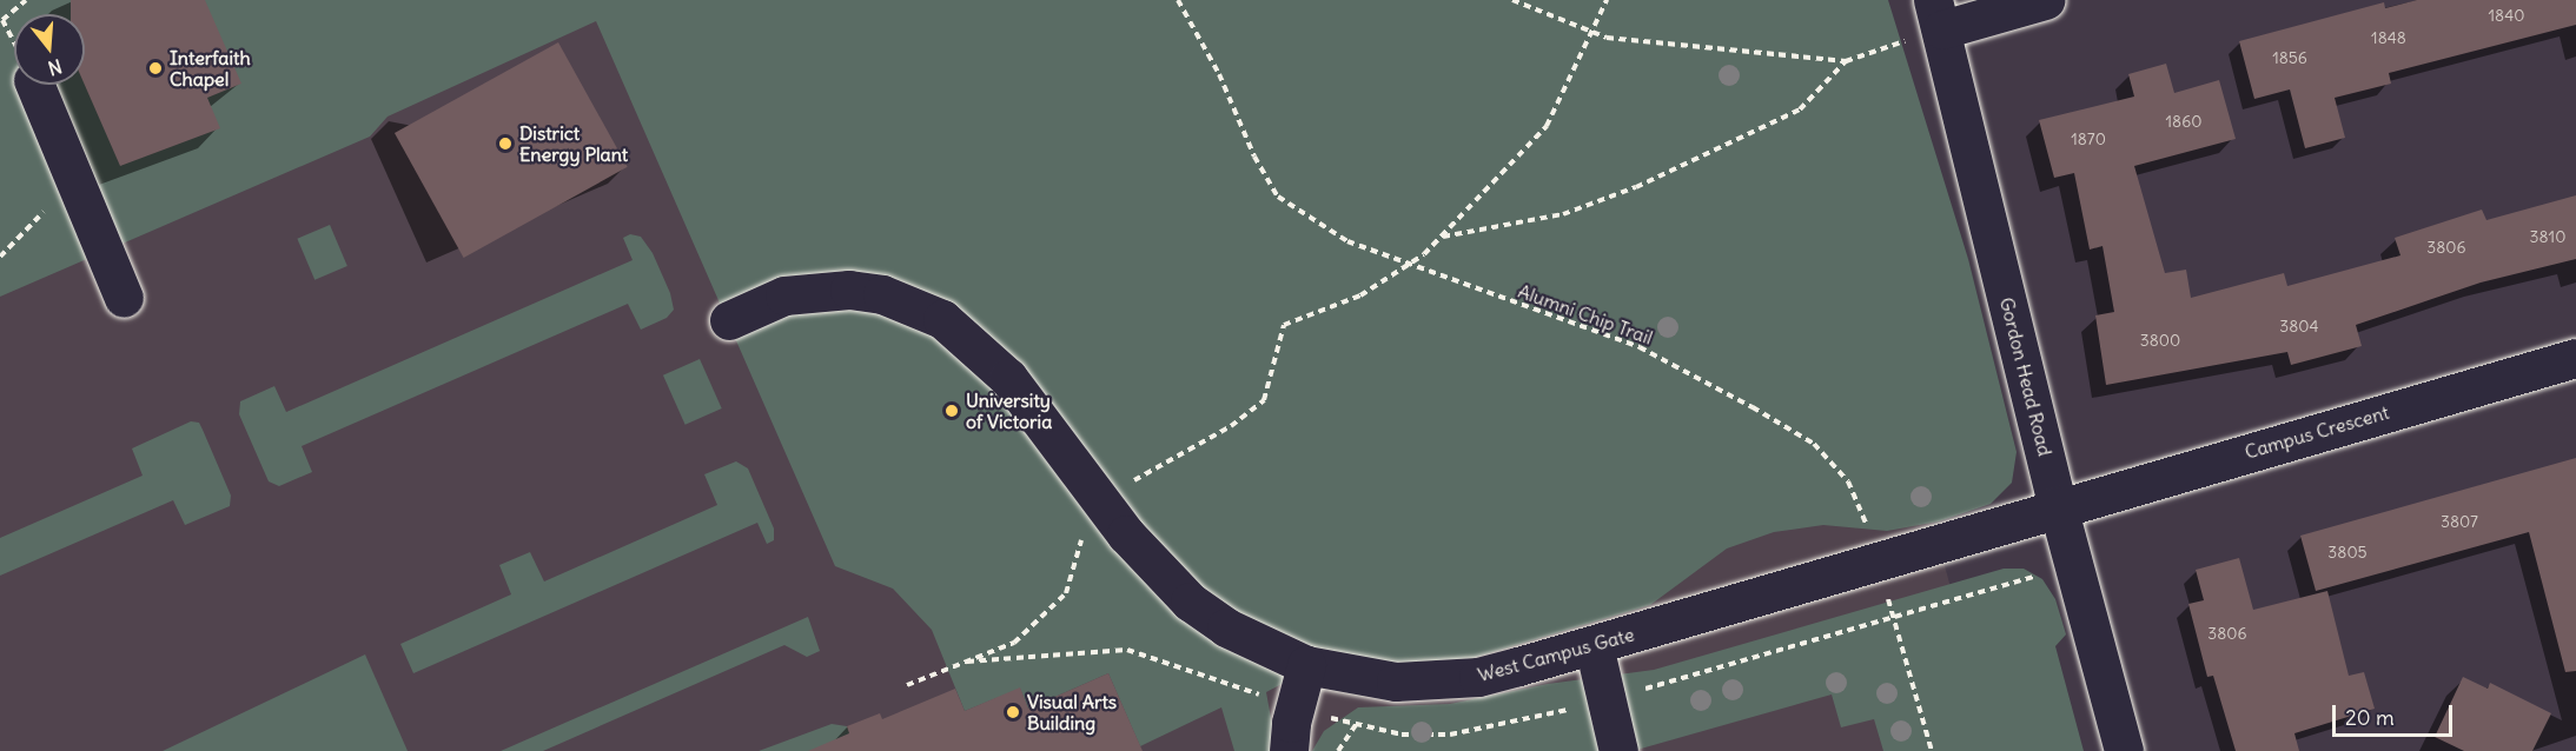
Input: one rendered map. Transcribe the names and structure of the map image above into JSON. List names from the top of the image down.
{
  "streets": {
    "street": ["Gordon Head Road", "Campus Crescent", "West Campus Gate"],
    "path": ["Alumni Chip Trail"]
  },
  "crossings": [
    ["Alumni Chip Trail", "West Campus Gate"],
    ["Gordon Head Road", "Campus Crescent"],
    ["Gordon Head Road", "West Campus Gate"],
    ["Campus Crescent", "West Campus Gate"]
  ],
  "places": [
    "Interfaith Chapel",
    "District Energy Plant",
    "University of Victoria",
    "Visual Arts Building"
  ],
  "house_numbers": [
    "1840",
    "1848",
    "1856",
    "1860",
    "1870",
    "3810",
    "3806",
    "3804",
    "3800",
    "3807",
    "3805",
    "3806"
  ],
  "scale_bar": "20 m",
  "north": "bottom"
}
